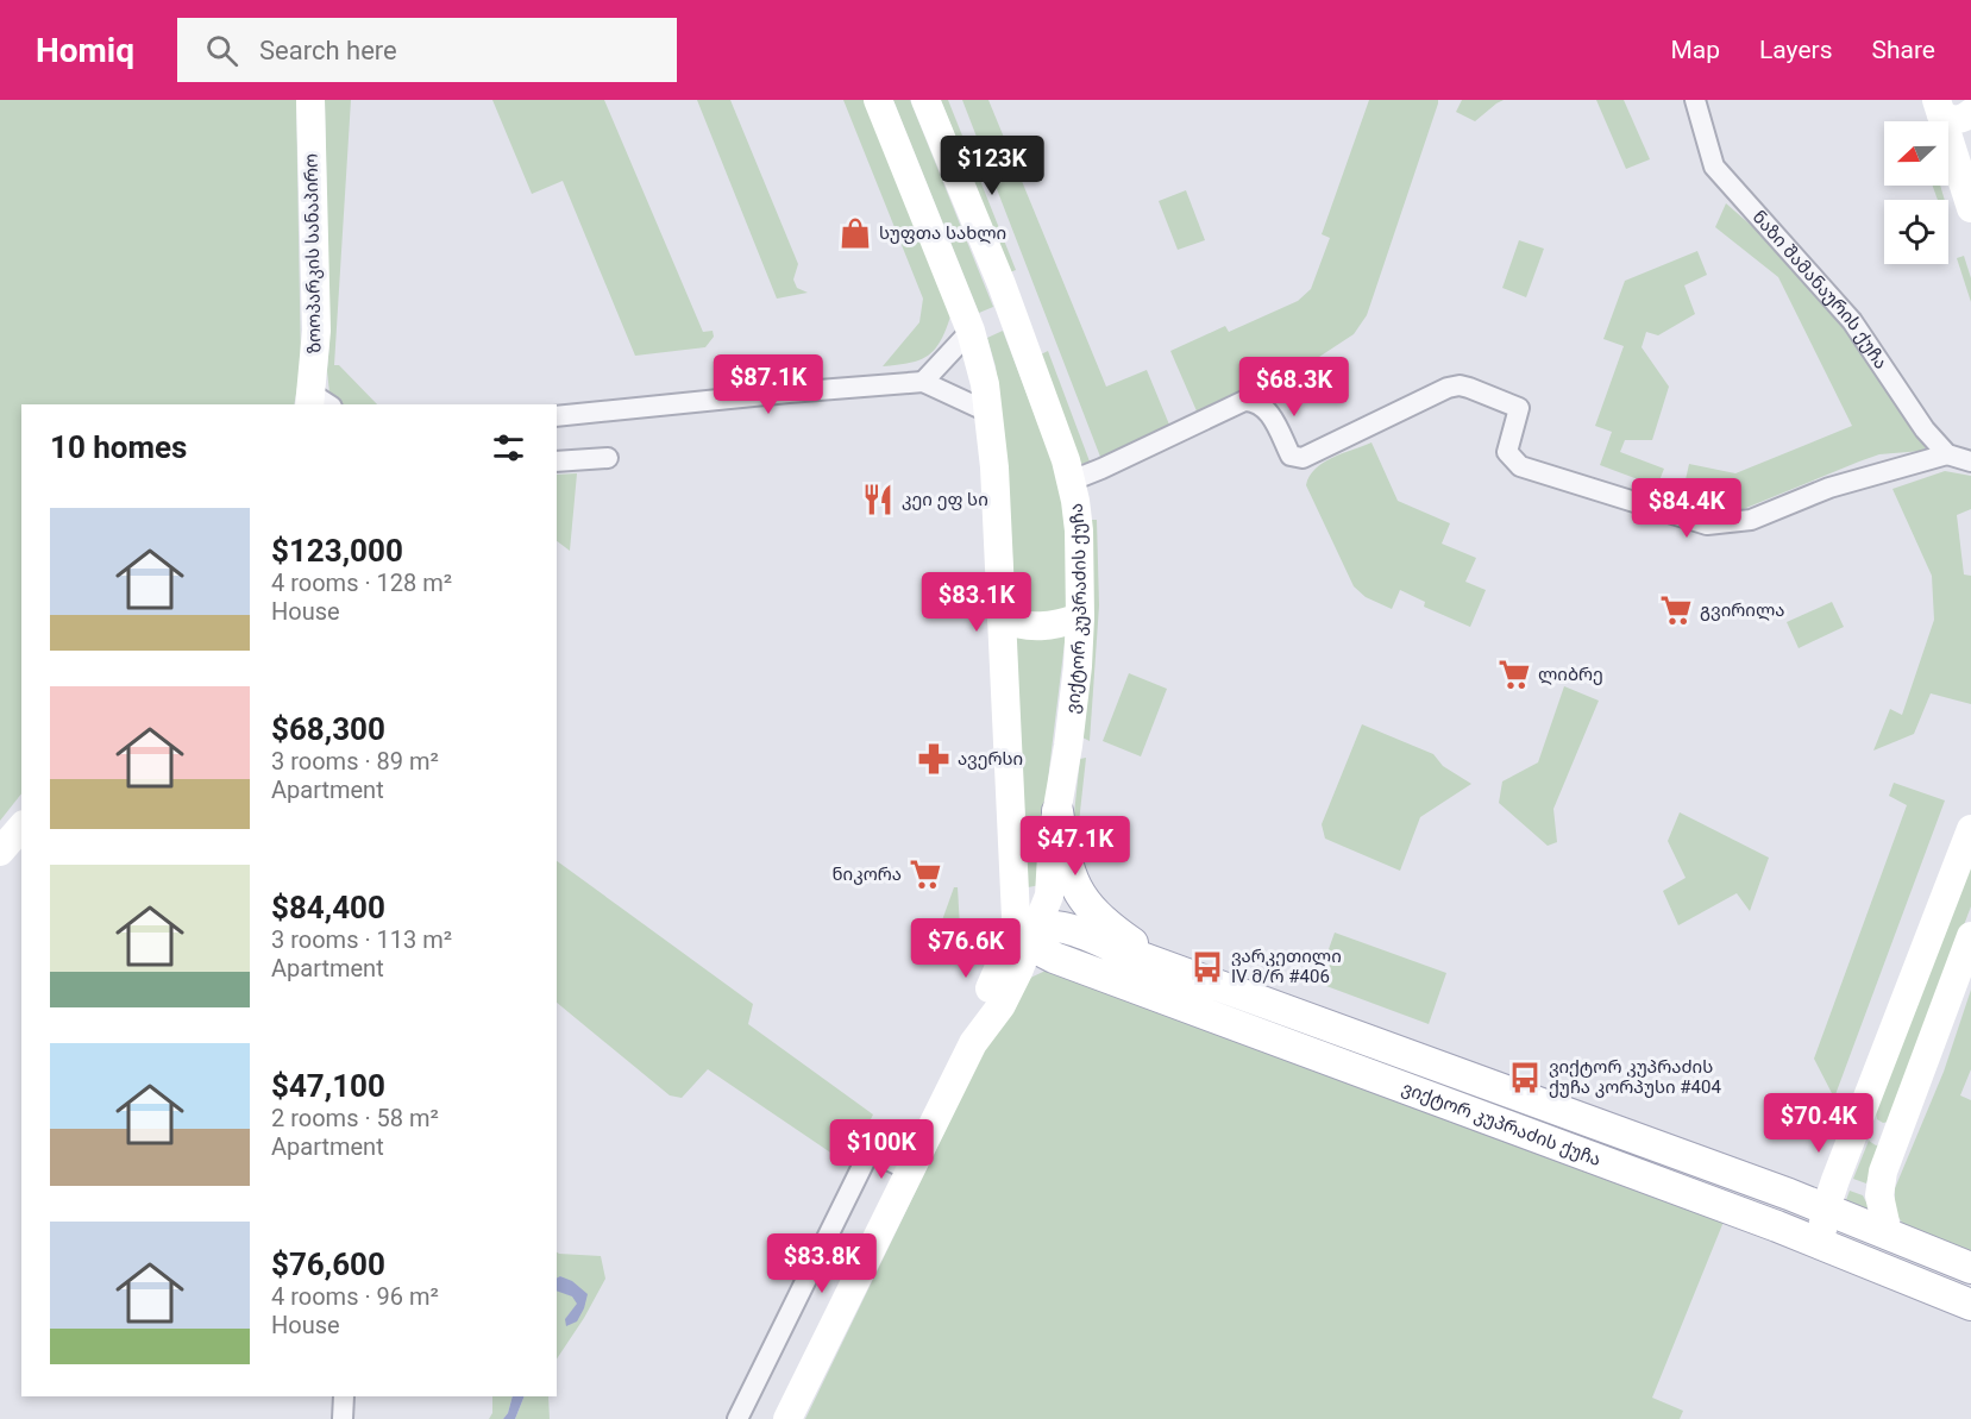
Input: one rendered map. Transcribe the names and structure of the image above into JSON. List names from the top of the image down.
{
  "streets": {
    "main road": ["ზოოპარკის სანაპირო", "ვიქტორ კუპრაძის ქუჩა"],
    "street": ["ნაზი შამანაურის ქუჩა"]
  },
  "places": {
    "shop": ["სუფთა სახლი"],
    "restaurant": ["კეი ეფ სი"],
    "supermarket": ["გვირილა", "ლიბრე", "ნიკორა"],
    "pharmacy": ["ავერსი"],
    "bus stop": ["ვარკეთილი IV მ/რ #406", "ვიქტორ კუპრაძის ქუჩა კორპუსი #404"]
  },
  "north": "left",
  "page": {
    "header": "Homiq",
    "search": "Search here",
    "nav": ["Map", "Layers", "Share"],
    "price": [
      "$123K",
      "$87.1K",
      "$68.3K",
      "$84.4K",
      "$83.1K",
      "$47.1K",
      "$76.6K",
      "$70.4K",
      "$100K",
      "$83.8K"
    ],
    "heading": "10 homes",
    "list": [
      {
        "name": "$123,000",
        "note": "4 rooms · 128 m² · House"
      },
      {
        "name": "$68,300",
        "note": "3 rooms · 89 m² · Apartment"
      },
      {
        "name": "$84,400",
        "note": "3 rooms · 113 m² · Apartment"
      },
      {
        "name": "$47,100",
        "note": "2 rooms · 58 m² · Apartment"
      },
      {
        "name": "$76,600",
        "note": "4 rooms · 96 m² · House"
      }
    ]
  }
}
